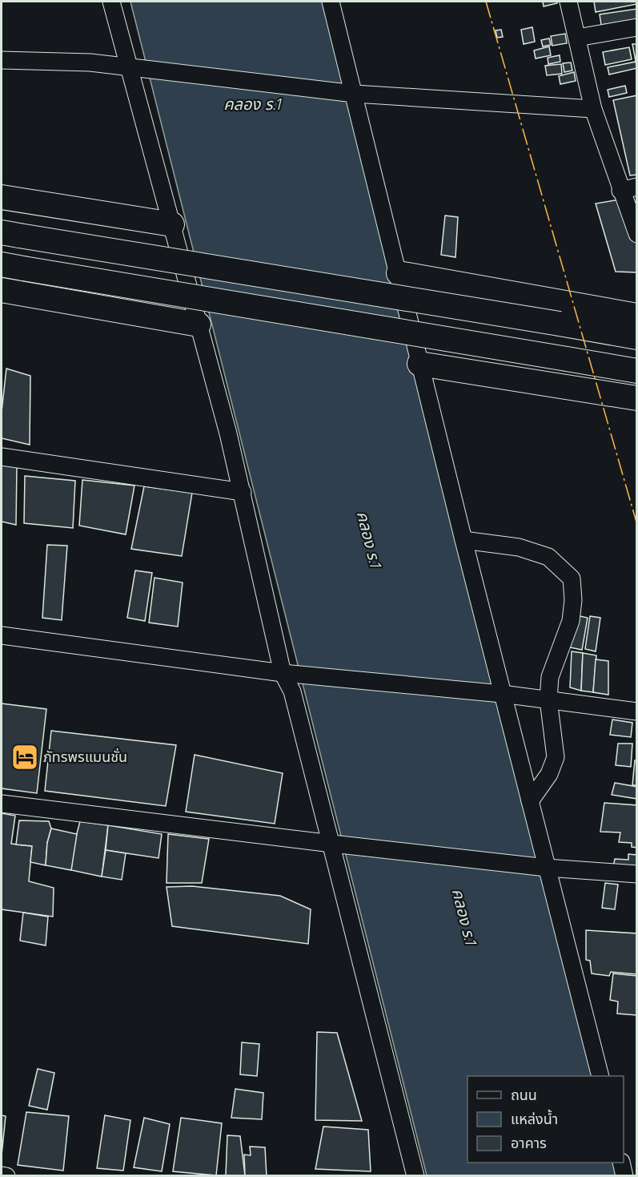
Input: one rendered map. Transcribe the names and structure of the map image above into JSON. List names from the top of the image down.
{
  "water": ["คลอง ร.1"],
  "places": {
    "hotel": ["ภัทรพรแมนชั่น"]
  },
  "legend": ["ถนน", "แหล่งน้ำ", "อาคาร"]
}
